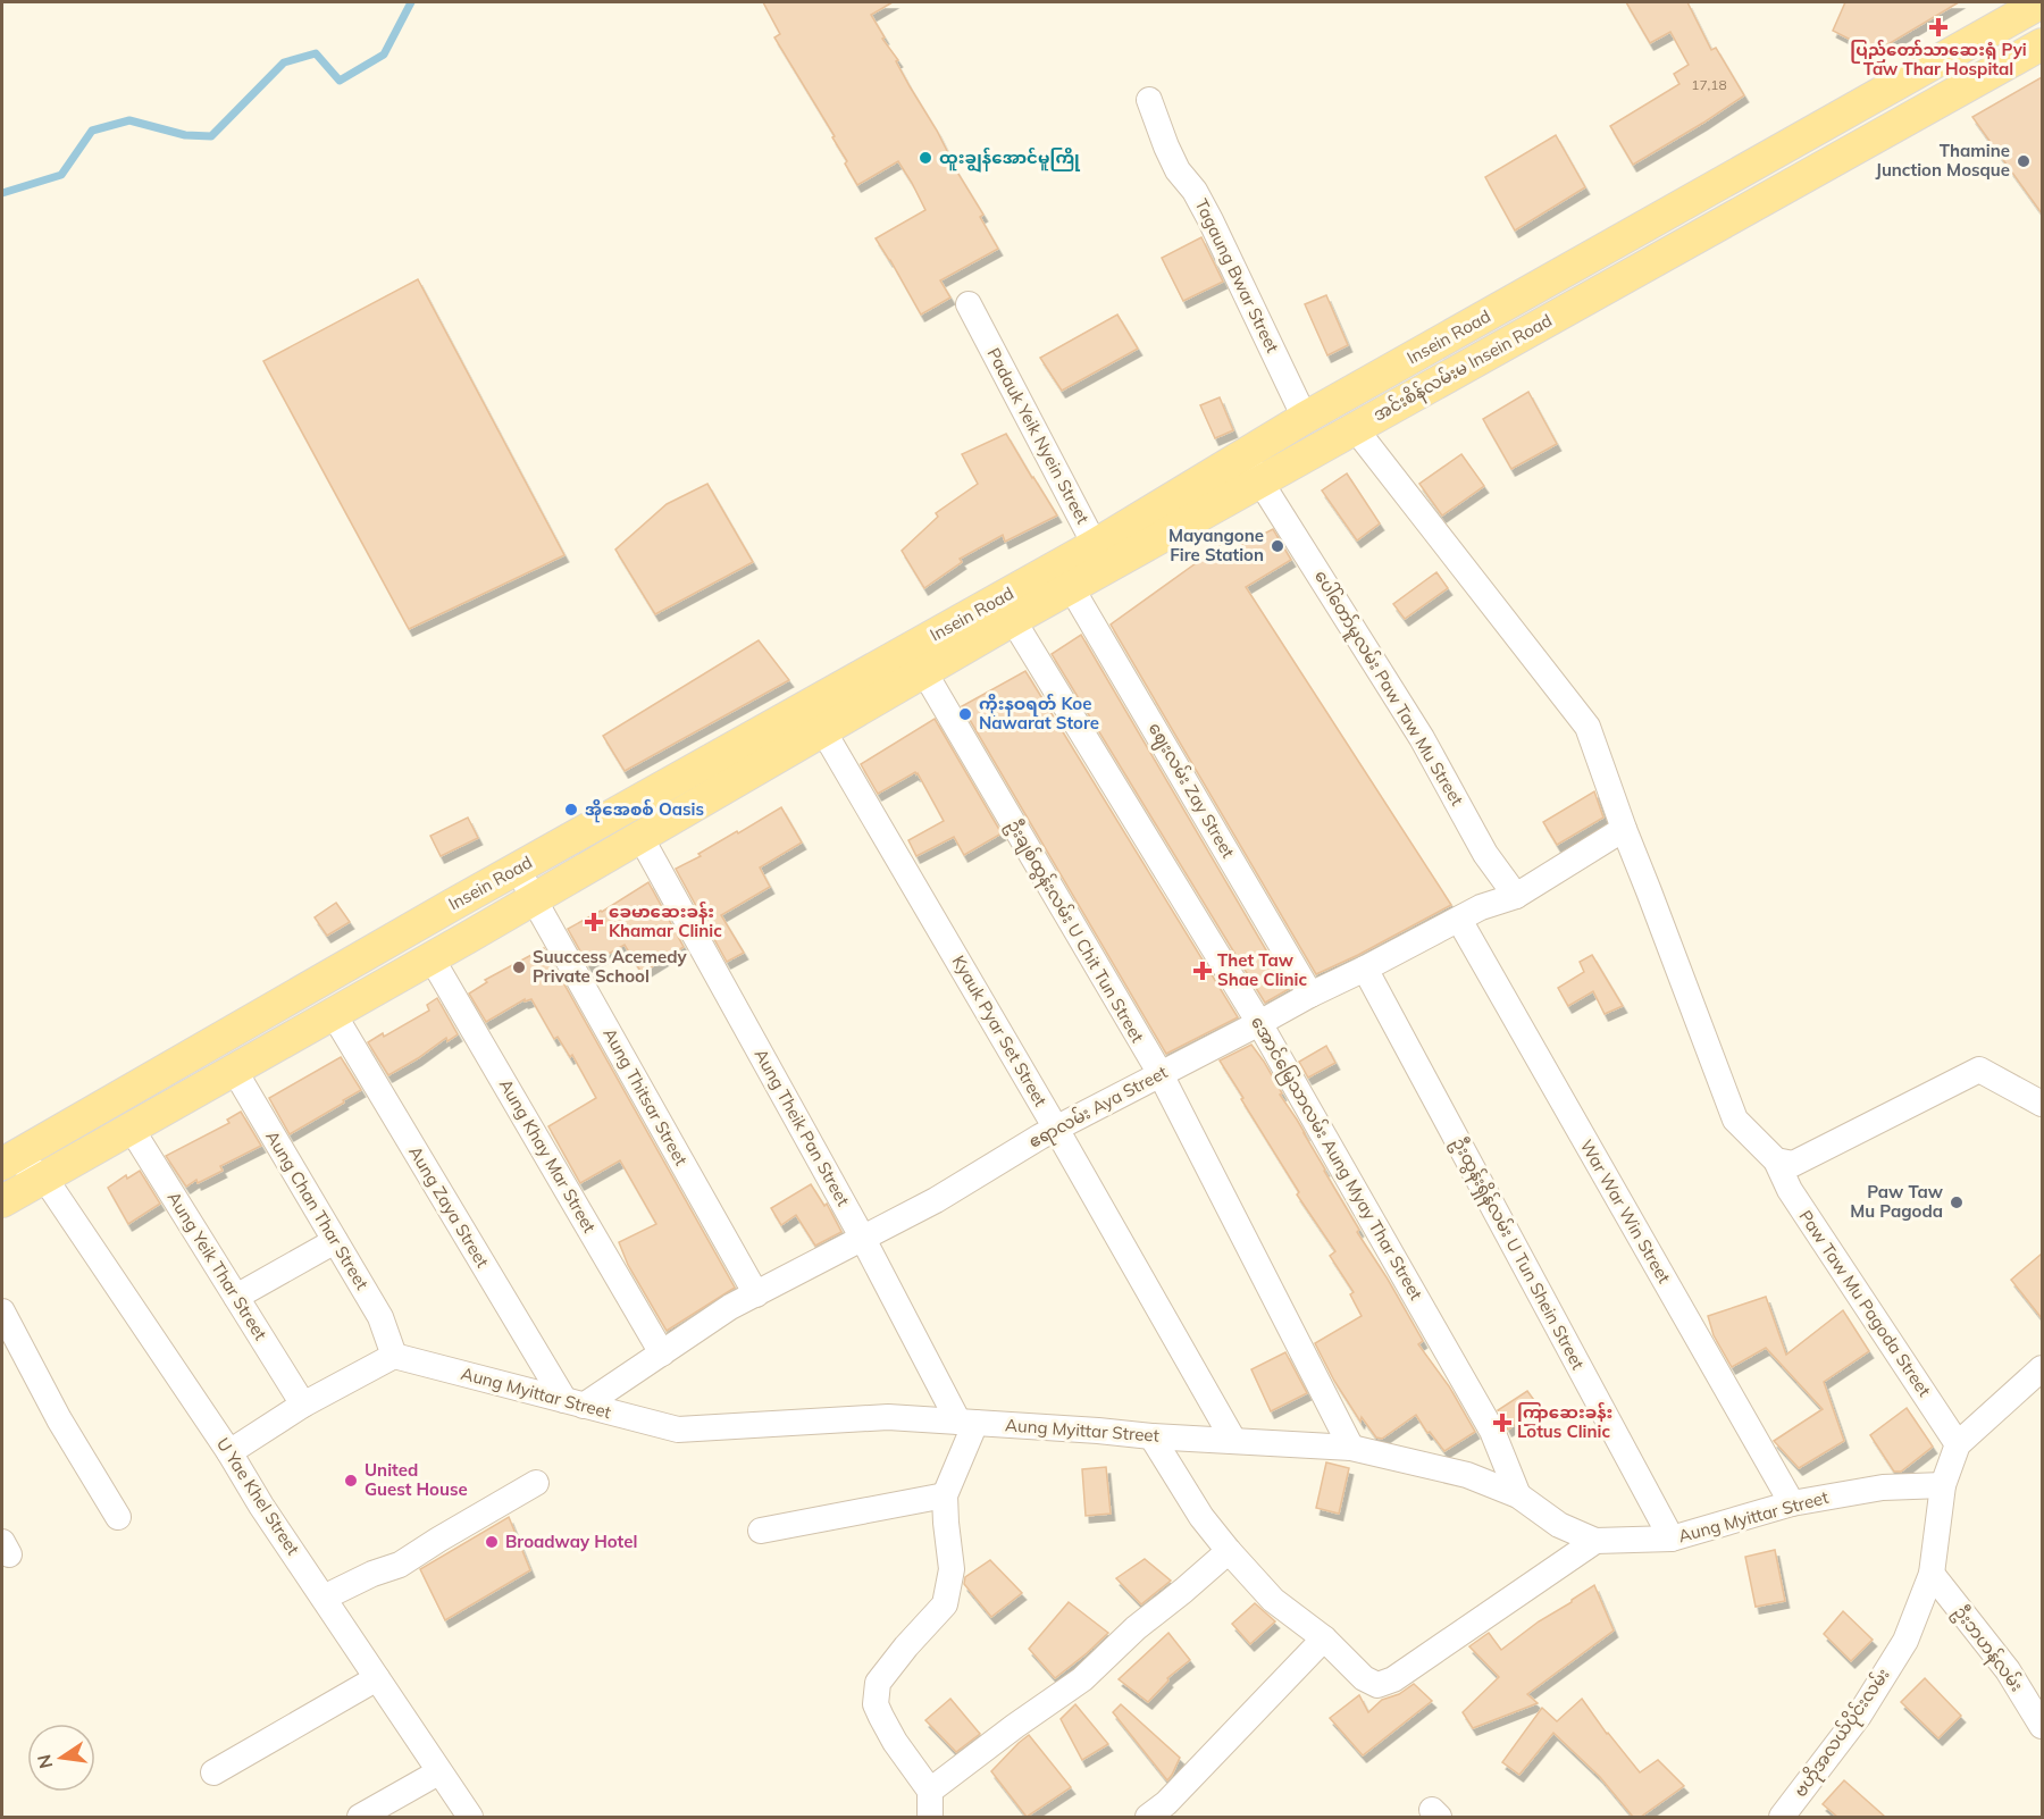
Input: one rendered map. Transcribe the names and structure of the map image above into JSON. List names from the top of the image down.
{
  "streets": {
    "main road": ["Insein Road", "အင်းစိန်လမ်းမ Insein Road"],
    "street": [
      "Tagaung Bwar Street",
      "Padauk Yeik Nyein Street",
      "ပေါ်တော်မူလမ်း Paw Taw Mu Street",
      "ဈေးလမ်း Zay Street",
      "ဦးချစ်ထွန်းလမ်း U Chit Tun Street",
      "Kyauk Pyar Set Street",
      "Aung Thitsar Street",
      "ဧရာလမ်း Aya Street",
      "Aung Theik Pan Street",
      "Aung Khay Mar Street",
      "အောင်မြေသာလမ်း Aung Myay Thar Street",
      "Aung Zaya Street",
      "Aung Chan Thar Street",
      "War War Win Street",
      "ဦးထွန်းရှိန်လမ်း U Tun Shein Street",
      "Aung Yeik Thar Street",
      "Paw Taw Mu Pagoda Street",
      "Aung Myittar Street",
      "U Yae Khel Street",
      "ဦးဘဟန်လမ်း",
      "ဗဟိုအလယ်ပိုင်းလမ်း"
    ]
  },
  "crossings": [
    ["Tagaung Bwar Street", "Insein Road"],
    ["Insein Road", "အင်းစိန်လမ်းမ Insein Road"],
    ["Insein Road", "Padauk Yeik Nyein Street"],
    ["Insein Road", "ပေါ်တော်မူလမ်း Paw Taw Mu Street"],
    ["Insein Road", "ဦးချစ်ထွန်းလမ်း U Chit Tun Street"],
    ["Insein Road", "Kyauk Pyar Set Street"],
    ["Insein Road", "Aung Thitsar Street"],
    ["Insein Road", "Aung Theik Pan Street"],
    ["Insein Road", "Aung Khay Mar Street"],
    ["Insein Road", "အောင်မြေသာလမ်း Aung Myay Thar Street"],
    ["Insein Road", "Aung Zaya Street"],
    ["Insein Road", "Aung Chan Thar Street"],
    ["Insein Road", "Aung Yeik Thar Street"],
    ["Insein Road", "U Yae Khel Street"],
    ["အင်းစိန်လမ်းမ Insein Road", "Padauk Yeik Nyein Street"],
    ["အင်းစိန်လမ်းမ Insein Road", "ပေါ်တော်မူလမ်း Paw Taw Mu Street"],
    ["အင်းစိန်လမ်းမ Insein Road", "ဈေးလမ်း Zay Street"],
    ["အင်းစိန်လမ်းမ Insein Road", "အောင်မြေသာလမ်း Aung Myay Thar Street"],
    ["ပေါ်တော်မူလမ်း Paw Taw Mu Street", "ဧရာလမ်း Aya Street"],
    ["ဈေးလမ်း Zay Street", "ဧရာလမ်း Aya Street"],
    ["ဦးချစ်ထွန်းလမ်း U Chit Tun Street", "ဧရာလမ်း Aya Street"],
    ["ဦးချစ်ထွန်းလမ်း U Chit Tun Street", "Aung Myittar Street"],
    ["Kyauk Pyar Set Street", "ဧရာလမ်း Aya Street"],
    ["Kyauk Pyar Set Street", "Aung Myittar Street"],
    ["Aung Thitsar Street", "ဧရာလမ်း Aya Street"],
    ["ဧရာလမ်း Aya Street", "Aung Theik Pan Street"],
    ["ဧရာလမ်း Aya Street", "Aung Khay Mar Street"],
    ["ဧရာလမ်း Aya Street", "အောင်မြေသာလမ်း Aung Myay Thar Street"],
    ["ဧရာလမ်း Aya Street", "Aung Zaya Street"],
    ["ဧရာလမ်း Aya Street", "War War Win Street"],
    ["ဧရာလမ်း Aya Street", "ဦးထွန်းရှိန်လမ်း U Tun Shein Street"],
    ["ဧရာလမ်း Aya Street", "Aung Myittar Street"],
    ["Aung Theik Pan Street", "Aung Myittar Street"],
    ["အောင်မြေသာလမ်း Aung Myay Thar Street", "Aung Myittar Street"],
    ["Aung Zaya Street", "Aung Myittar Street"],
    ["Aung Chan Thar Street", "Aung Myittar Street"],
    ["War War Win Street", "Aung Myittar Street"],
    ["ဦးထွန်းရှိန်လမ်း U Tun Shein Street", "Aung Myittar Street"],
    ["Paw Taw Mu Pagoda Street", "ဗဟိုအလယ်ပိုင်းလမ်း"],
    ["Aung Myittar Street", "ဗဟိုအလယ်ပိုင်းလမ်း"],
    ["ဦးဘဟန်လမ်း", "ဗဟိုအလယ်ပိုင်းလမ်း"]
  ],
  "places": {
    "health": [
      "ပြည်တော်သာဆေးရုံ Pyi Taw Thar Hospital",
      "ခေမာဆေးခန်း Khamar Clinic",
      "Thet Taw Shae Clinic",
      "ကြာဆေးခန်း Lotus Clinic"
    ],
    "other": [
      "ထူးချွန်အောင်မူကြို",
      "Thamine Junction Mosque",
      "Mayangone Fire Station",
      "ကိုးနဝရတ် Koe Nawarat Store",
      "အိုအေစစ် Oasis",
      "Suuccess Acemedy Private School",
      "Paw Taw Mu Pagoda",
      "United Guest House",
      "Broadway Hotel"
    ]
  },
  "house_numbers": ["17,18"],
  "north": "left"
}
